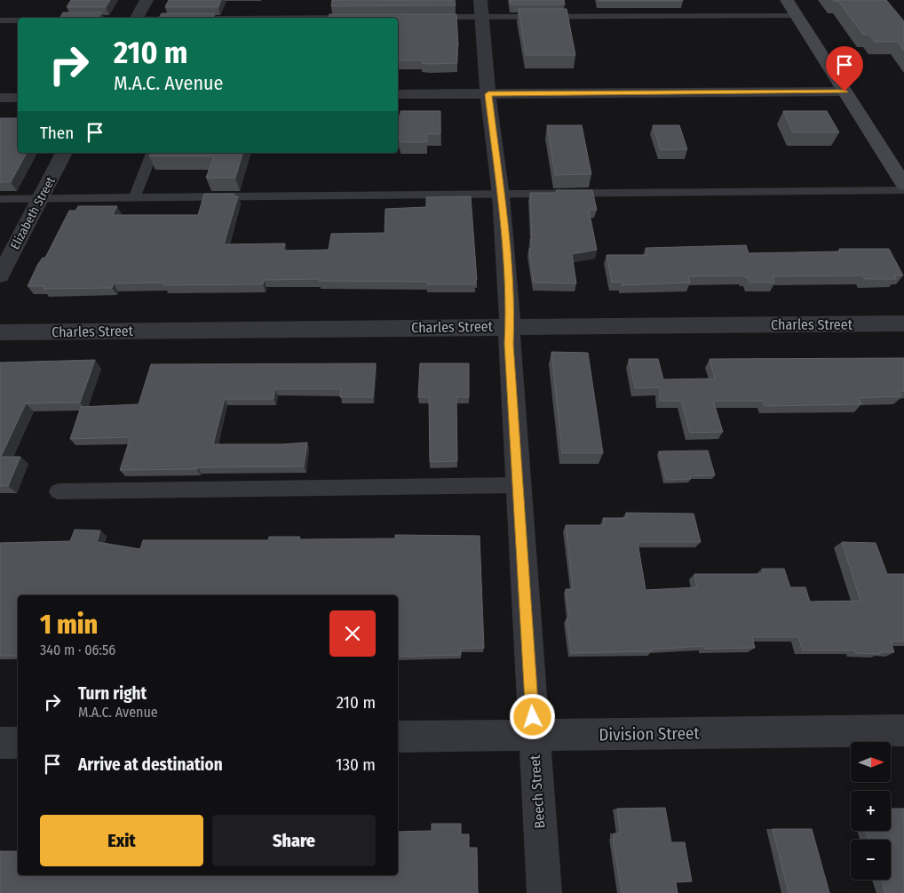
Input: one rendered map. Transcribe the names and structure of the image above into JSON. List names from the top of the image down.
{
  "streets": {
    "street": [
      "Elizabeth Street",
      "Charles Street",
      "Division Street",
      "Beech Street"
    ]
  },
  "crossings": [
    ["Charles Street", "Beech Street"],
    ["Division Street", "Beech Street"]
  ],
  "north": "right",
  "page": {
    "turn": ["210 m", "M.A.C. Avenue"],
    "then": "Then",
    "heading": ["1 min", "340 m · 06:56"],
    "list": [
      {
        "name": "Turn right",
        "note": "M.A.C. Avenue",
        "value": "210 m"
      },
      {
        "name": "Arrive at destination",
        "value": "130 m"
      }
    ],
    "map_buttons": ["+", "−"],
    "buttons": ["Exit", "Share"]
  }
}
